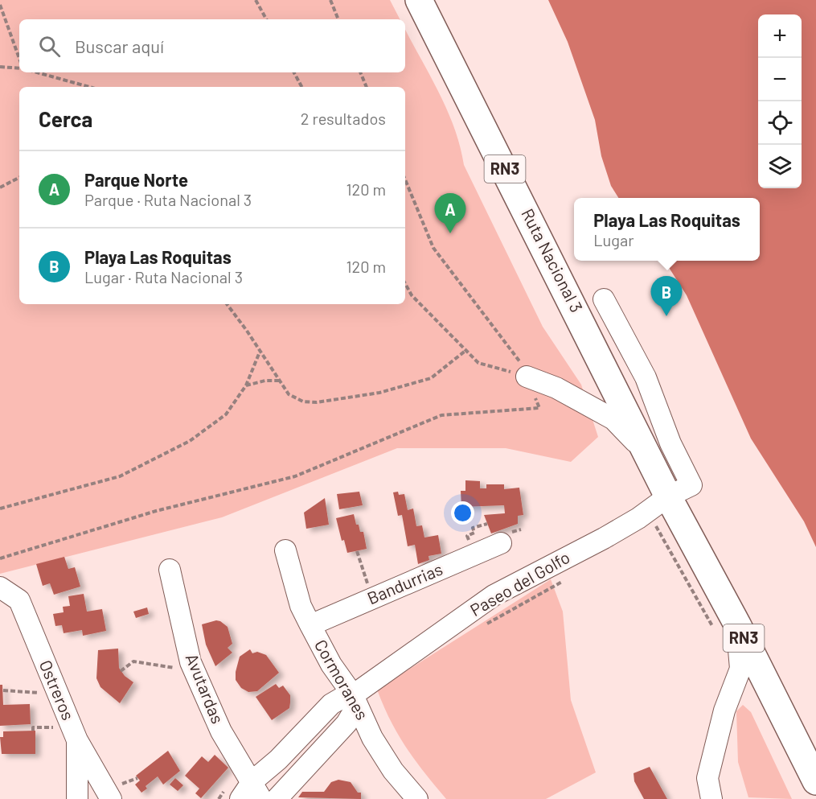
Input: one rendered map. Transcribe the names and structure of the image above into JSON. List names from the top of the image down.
{
  "streets": {
    "highway": ["RN3", "Ruta Nacional 3"],
    "street": [
      "Bandurrias",
      "Paseo del Golfo",
      "Cormoranes",
      "Avutardas",
      "Ostreros"
    ]
  },
  "crossings": [
    ["RN3", "Ruta Nacional 3"],
    ["RN3", "Paseo del Golfo"],
    ["Ruta Nacional 3", "Paseo del Golfo"],
    ["Bandurrias", "Cormoranes"],
    ["Paseo del Golfo", "Cormoranes"],
    ["Paseo del Golfo", "Avutardas"]
  ],
  "page": {
    "map_buttons": ["+", "−"],
    "search": "Buscar aquí",
    "heading": ["Cerca", "2 resultados"],
    "list": [
      {
        "mark": "A",
        "name": "Parque Norte",
        "note": "Parque · Ruta Nacional 3",
        "value": "120 m"
      },
      {
        "mark": "B",
        "name": "Playa Las Roquitas",
        "note": "Lugar · Ruta Nacional 3",
        "value": "120 m"
      }
    ],
    "pins": ["A", "B"],
    "popup": ["Playa Las Roquitas", "Lugar"]
  }
}
